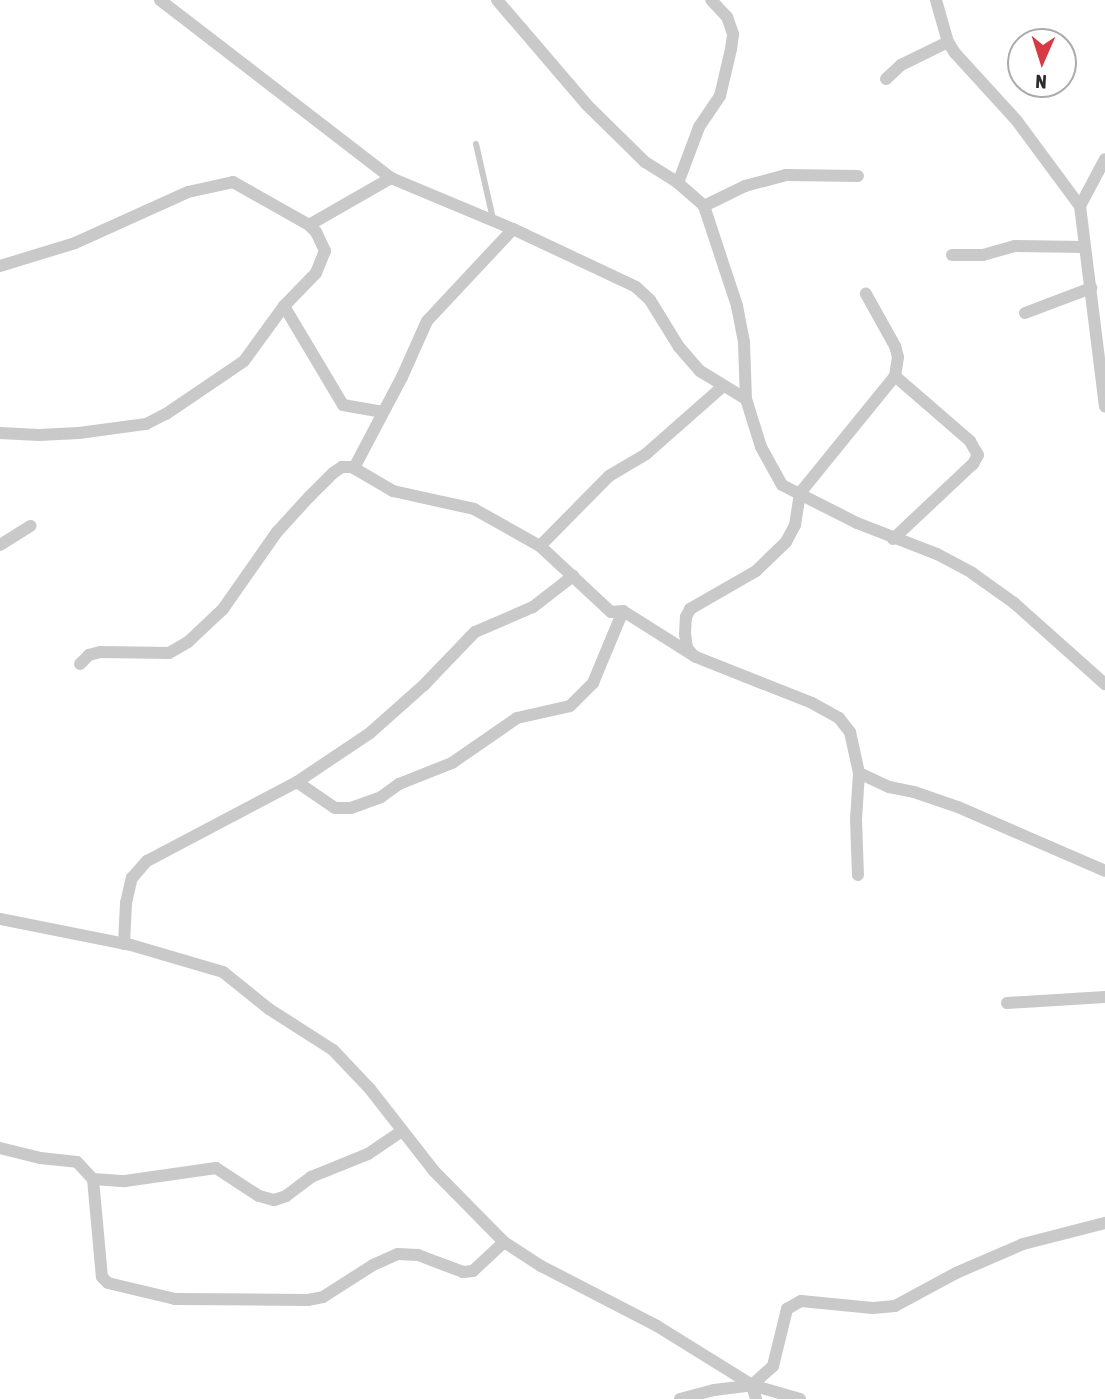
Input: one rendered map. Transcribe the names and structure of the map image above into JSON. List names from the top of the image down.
{
  "north": "bottom"
}
